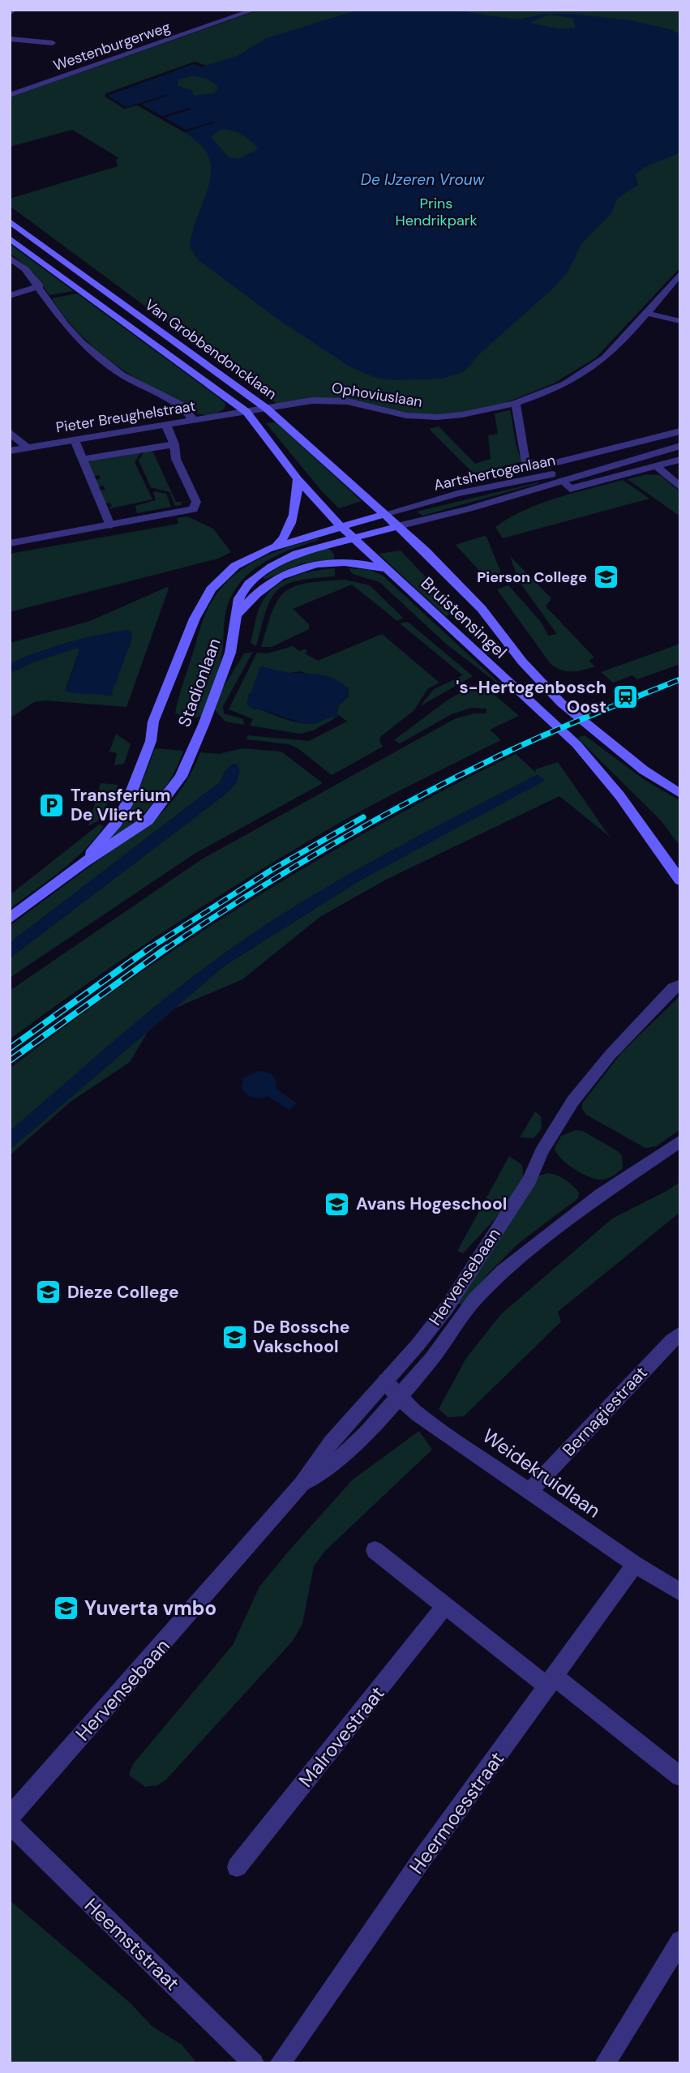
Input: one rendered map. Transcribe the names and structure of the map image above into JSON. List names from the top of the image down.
{
  "streets": {
    "main road": ["Van Grobbendoncklaan", "Bruistensingel", "Stadionlaan"],
    "street": [
      "Westenburgerweg",
      "Ophoviuslaan",
      "Pieter Breughelstraat",
      "Aartshertogenlaan",
      "Hervensebaan",
      "Bernagiestraat",
      "Weidekruidlaan",
      "Malrovestraat",
      "Heermoesstraat",
      "Heemststraat"
    ]
  },
  "crossings": [
    ["Van Grobbendoncklaan", "Ophoviuslaan"],
    ["Van Grobbendoncklaan", "Pieter Breughelstraat"],
    ["Van Grobbendoncklaan", "Aartshertogenlaan"],
    ["Van Grobbendoncklaan", "Bruistensingel"],
    ["Van Grobbendoncklaan", "Stadionlaan"],
    ["Ophoviuslaan", "Pieter Breughelstraat"],
    ["Ophoviuslaan", "Aartshertogenlaan"],
    ["Aartshertogenlaan", "Bruistensingel"],
    ["Bruistensingel", "Stadionlaan"],
    ["Hervensebaan", "Weidekruidlaan"],
    ["Bernagiestraat", "Weidekruidlaan"],
    ["Weidekruidlaan", "Heermoesstraat"]
  ],
  "water": ["De IJzeren Vrouw"],
  "parks": ["Prins Hendrikpark"],
  "places": {
    "school or university": [
      "Pierson College",
      "Avans Hogeschool",
      "Dieze College",
      "De Bossche Vakschool",
      "Yuverta vmbo"
    ],
    "station": ["'s-Hertogenbosch Oost"],
    "parking": ["Transferium De Vliert"]
  }
}
